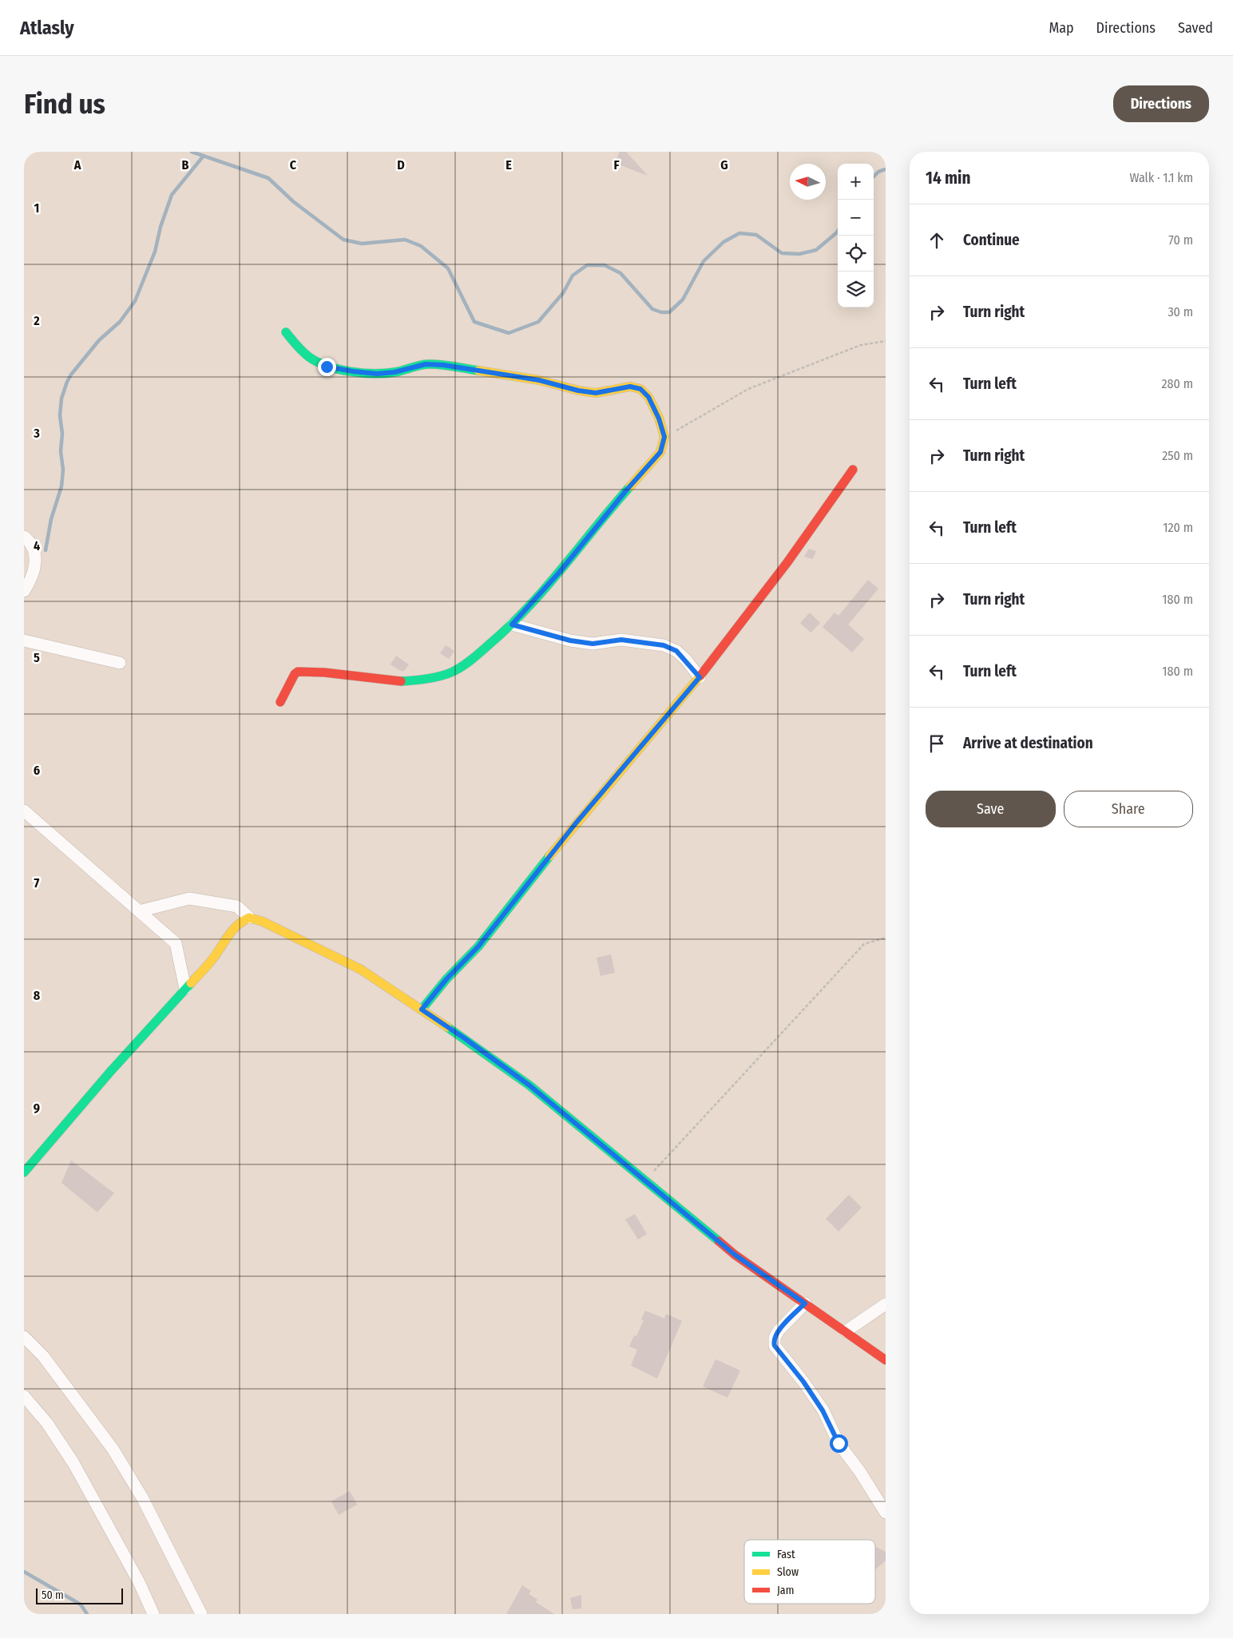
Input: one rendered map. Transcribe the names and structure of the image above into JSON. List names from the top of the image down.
{
  "legend": ["Fast", "Slow", "Jam"],
  "scale_bar": "50 m",
  "north": "left",
  "page": {
    "header": "Atlasly",
    "nav": ["Map", "Directions", "Saved"],
    "buttons": [
      "Directions",
      ["Save", "Share"]
    ],
    "title": "Find us",
    "heading": ["14 min", "Walk · 1.1 km"],
    "map_buttons": ["+", "−"],
    "list": [
      ["Continue", "70 m"],
      ["Turn right", "30 m"],
      ["Turn left", "280 m"],
      ["Turn right", "250 m"],
      ["Turn left", "120 m"],
      ["Turn right", "180 m"],
      ["Turn left", "180 m"],
      "Arrive at destination"
    ],
    "scale": "50 m"
  },
  "grid": {
    "columns": [
      "A",
      "B",
      "C",
      "D",
      "E",
      "F",
      "G"
    ],
    "rows": [
      "1",
      "2",
      "3",
      "4",
      "5",
      "6",
      "7",
      "8",
      "9"
    ]
  }
}
